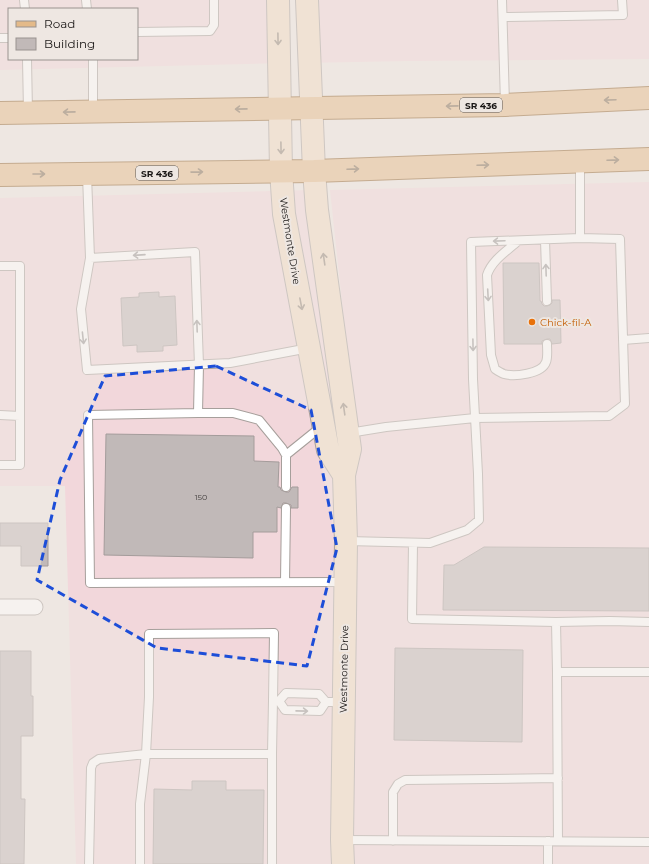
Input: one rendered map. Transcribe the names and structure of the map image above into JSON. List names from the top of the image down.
{
  "streets": {
    "main road": ["SR 436"],
    "street": ["Westmonte Drive"]
  },
  "crossings": [
    ["SR 436", "Westmonte Drive"]
  ],
  "places": ["Chick-fil-A"],
  "house_numbers": ["150"],
  "legend": ["Road", "Building"]
}
